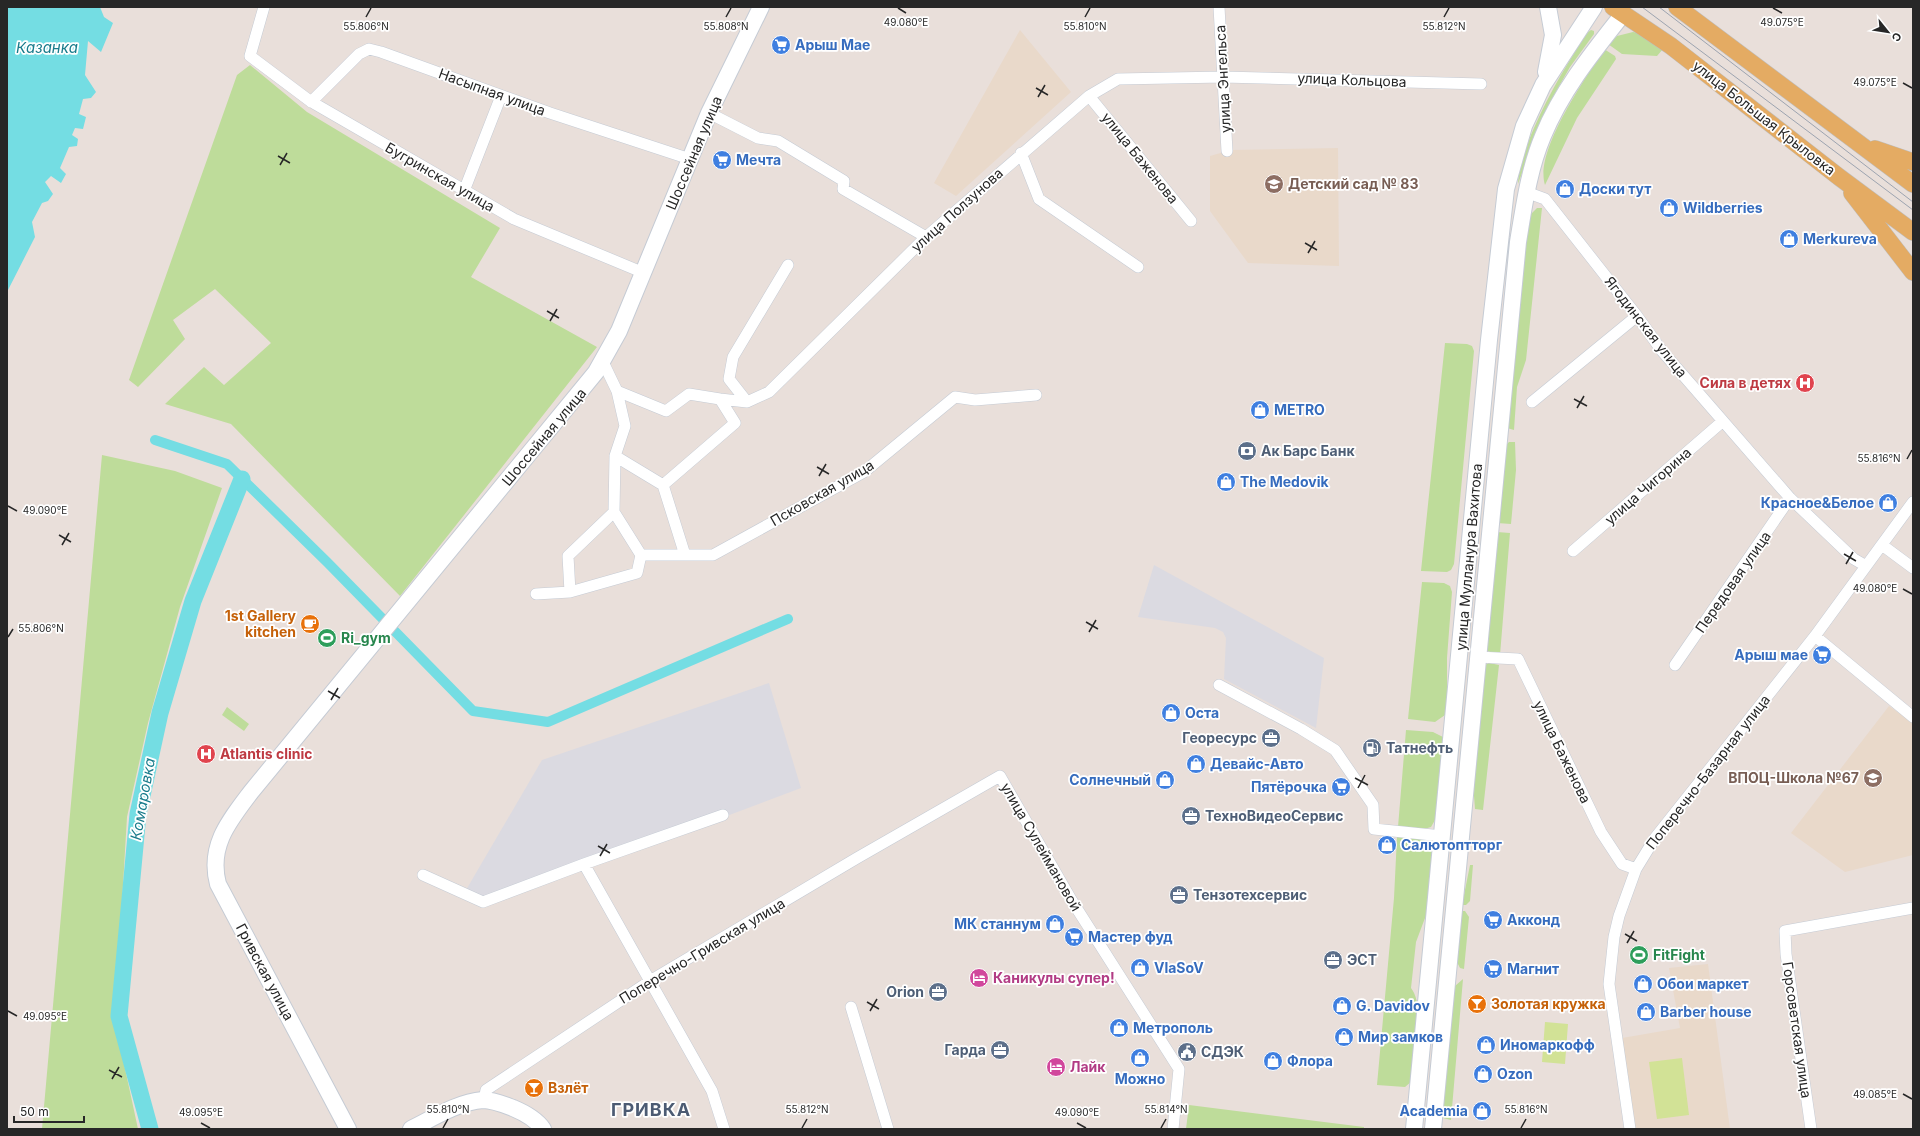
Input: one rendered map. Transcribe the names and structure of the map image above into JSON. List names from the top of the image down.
{
  "streets": {
    "main road": [
      "улица Большая Крыловка",
      "Шоссейная улица",
      "улица Мулланура Вахитова",
      "Гривская улица"
    ],
    "street": [
      "улица Энгельса",
      "улица Кольцова",
      "Насыпная улица",
      "улица Баженова",
      "Бугринская улица",
      "улица Ползунова",
      "Ягодинская улица",
      "улица Чигорина",
      "Псковская улица",
      "Передовая улица",
      "Поперечно-Базарная улица",
      "улица Сулеймановой",
      "Поперечно-Гривская улица",
      "Горсоветская улица"
    ]
  },
  "crossings": [
    ["улица Энгельса", "улица Кольцова"],
    ["улица Энгельса", "улица Ползунова"],
    ["улица Кольцова", "улица Ползунова"],
    ["Насыпная улица", "Шоссейная улица"],
    ["Насыпная улица", "Бугринская улица"],
    ["улица Большая Крыловка", "улица Мулланура Вахитова"],
    ["Шоссейная улица", "Бугринская улица"],
    ["Шоссейная улица", "Гривская улица"],
    ["улица Баженова", "улица Ползунова"],
    ["улица Баженова", "улица Мулланура Вахитова"],
    ["улица Баженова", "Поперечно-Базарная улица"],
    ["Ягодинская улица", "улица Чигорина"],
    ["Ягодинская улица", "улица Мулланура Вахитова"],
    ["Ягодинская улица", "Передовая улица"],
    ["Ягодинская улица", "Поперечно-Базарная улица"],
    ["улица Сулеймановой", "Поперечно-Гривская улица"]
  ],
  "districts": ["ГРИВКА"],
  "water": ["Казанка", "Комаровка"],
  "places": {
    "supermarket": [
      "Арыш Мае",
      "Мечта",
      "Арыш мае",
      "Пятёрочка",
      "Акконд",
      "Мастер фуд",
      "Магнит"
    ],
    "school or university": ["Детский сад № 83", "ВПОЦ-Школа №67"],
    "shop": [
      "Доски тут",
      "Wildberries",
      "Merkureva",
      "METRO",
      "The Medovik",
      "Красное&Белое",
      "Оста",
      "Девайс-Авто",
      "Солнечный",
      "Салютоптторг",
      "МК станнум",
      "VlaSoV",
      "Обои маркет",
      "G. Davidov",
      "Barber house",
      "Метрополь",
      "Мир замков",
      "Иномаркофф",
      "Можно",
      "Флора",
      "Ozon",
      "Academia"
    ],
    "hospital": ["Сила в детях", "Atlantis clinic"],
    "bank": ["Ак Барс Банк"],
    "cafe": ["1st Gallery kitchen"],
    "sports": ["Ri_gym", "FitFight"],
    "office": [
      "Георесурс",
      "ТехноВидеоСервис",
      "Тензотехсервис",
      "ЭСТ",
      "Orion",
      "Гарда"
    ],
    "fuel station": ["Татнефть"],
    "hotel": ["Каникулы супер!", "Лайк"],
    "bar": ["Золотая кружка", "Взлёт"],
    "public building": ["СДЭК"]
  },
  "scale_bar": "50 m",
  "north": "bottom right",
  "coordinates": [
    "49.080°E",
    "49.075°E",
    "55.806°N",
    "55.808°N",
    "55.810°N",
    "55.812°N",
    "55.816°N",
    "49.090°E",
    "49.095°E",
    "49.085°E",
    "55.814°N"
  ]
}
